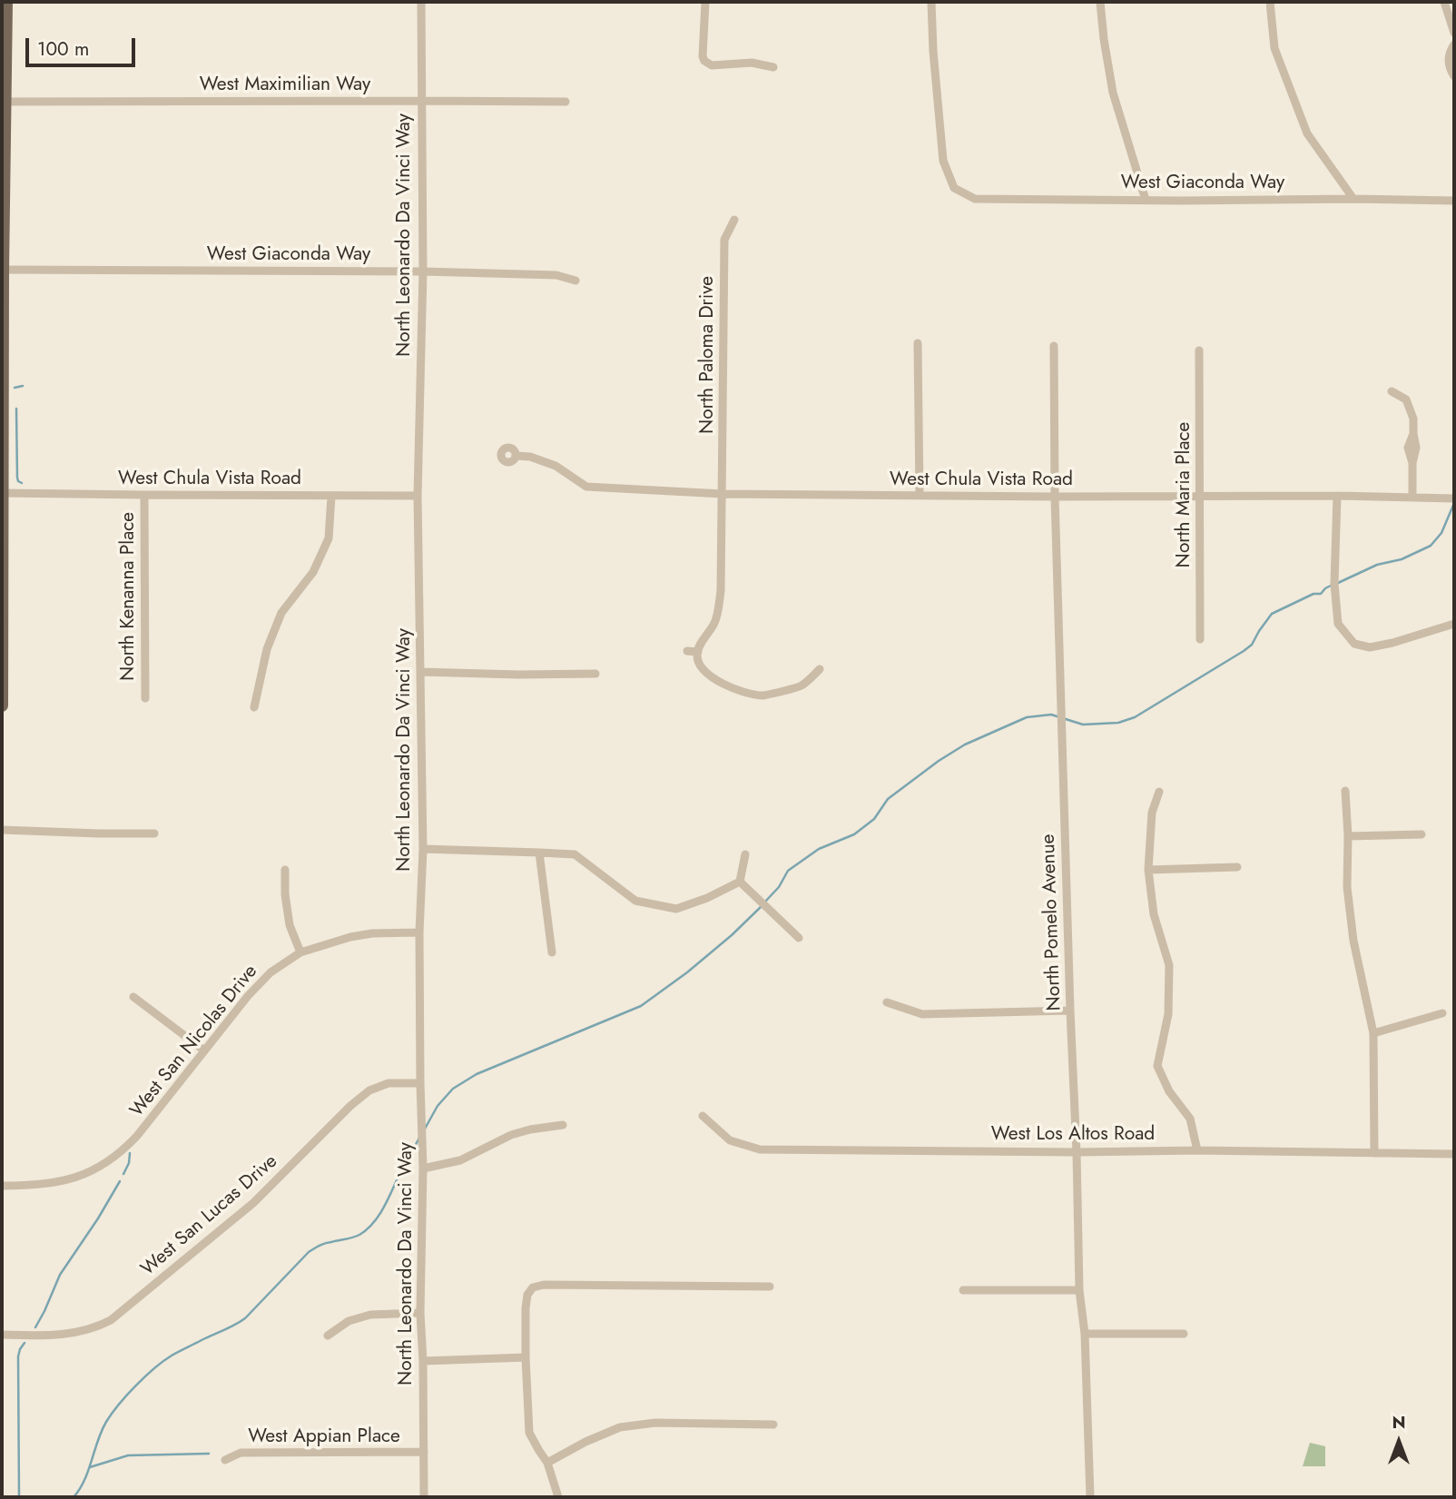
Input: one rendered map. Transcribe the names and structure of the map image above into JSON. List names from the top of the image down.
{
  "streets": {
    "street": [
      "West Maximilian Way",
      "West Giaconda Way",
      "North Leonardo Da Vinci Way",
      "North Paloma Drive",
      "West Chula Vista Road",
      "North Maria Place",
      "North Kenanna Place",
      "North Pomelo Avenue",
      "West San Nicolas Drive",
      "West Los Altos Road",
      "West San Lucas Drive",
      "West Appian Place"
    ]
  },
  "crossings": [
    ["West Maximilian Way", "North Leonardo Da Vinci Way"],
    ["West Giaconda Way", "North Leonardo Da Vinci Way"],
    ["North Leonardo Da Vinci Way", "West Chula Vista Road"],
    ["North Leonardo Da Vinci Way", "West San Nicolas Drive"],
    ["North Leonardo Da Vinci Way", "West San Lucas Drive"],
    ["North Leonardo Da Vinci Way", "West Appian Place"],
    ["North Paloma Drive", "West Chula Vista Road"],
    ["West Chula Vista Road", "North Maria Place"],
    ["West Chula Vista Road", "North Kenanna Place"],
    ["West Chula Vista Road", "North Pomelo Avenue"],
    ["North Pomelo Avenue", "West Los Altos Road"]
  ],
  "scale_bar": "100 m",
  "north": "top"
}
